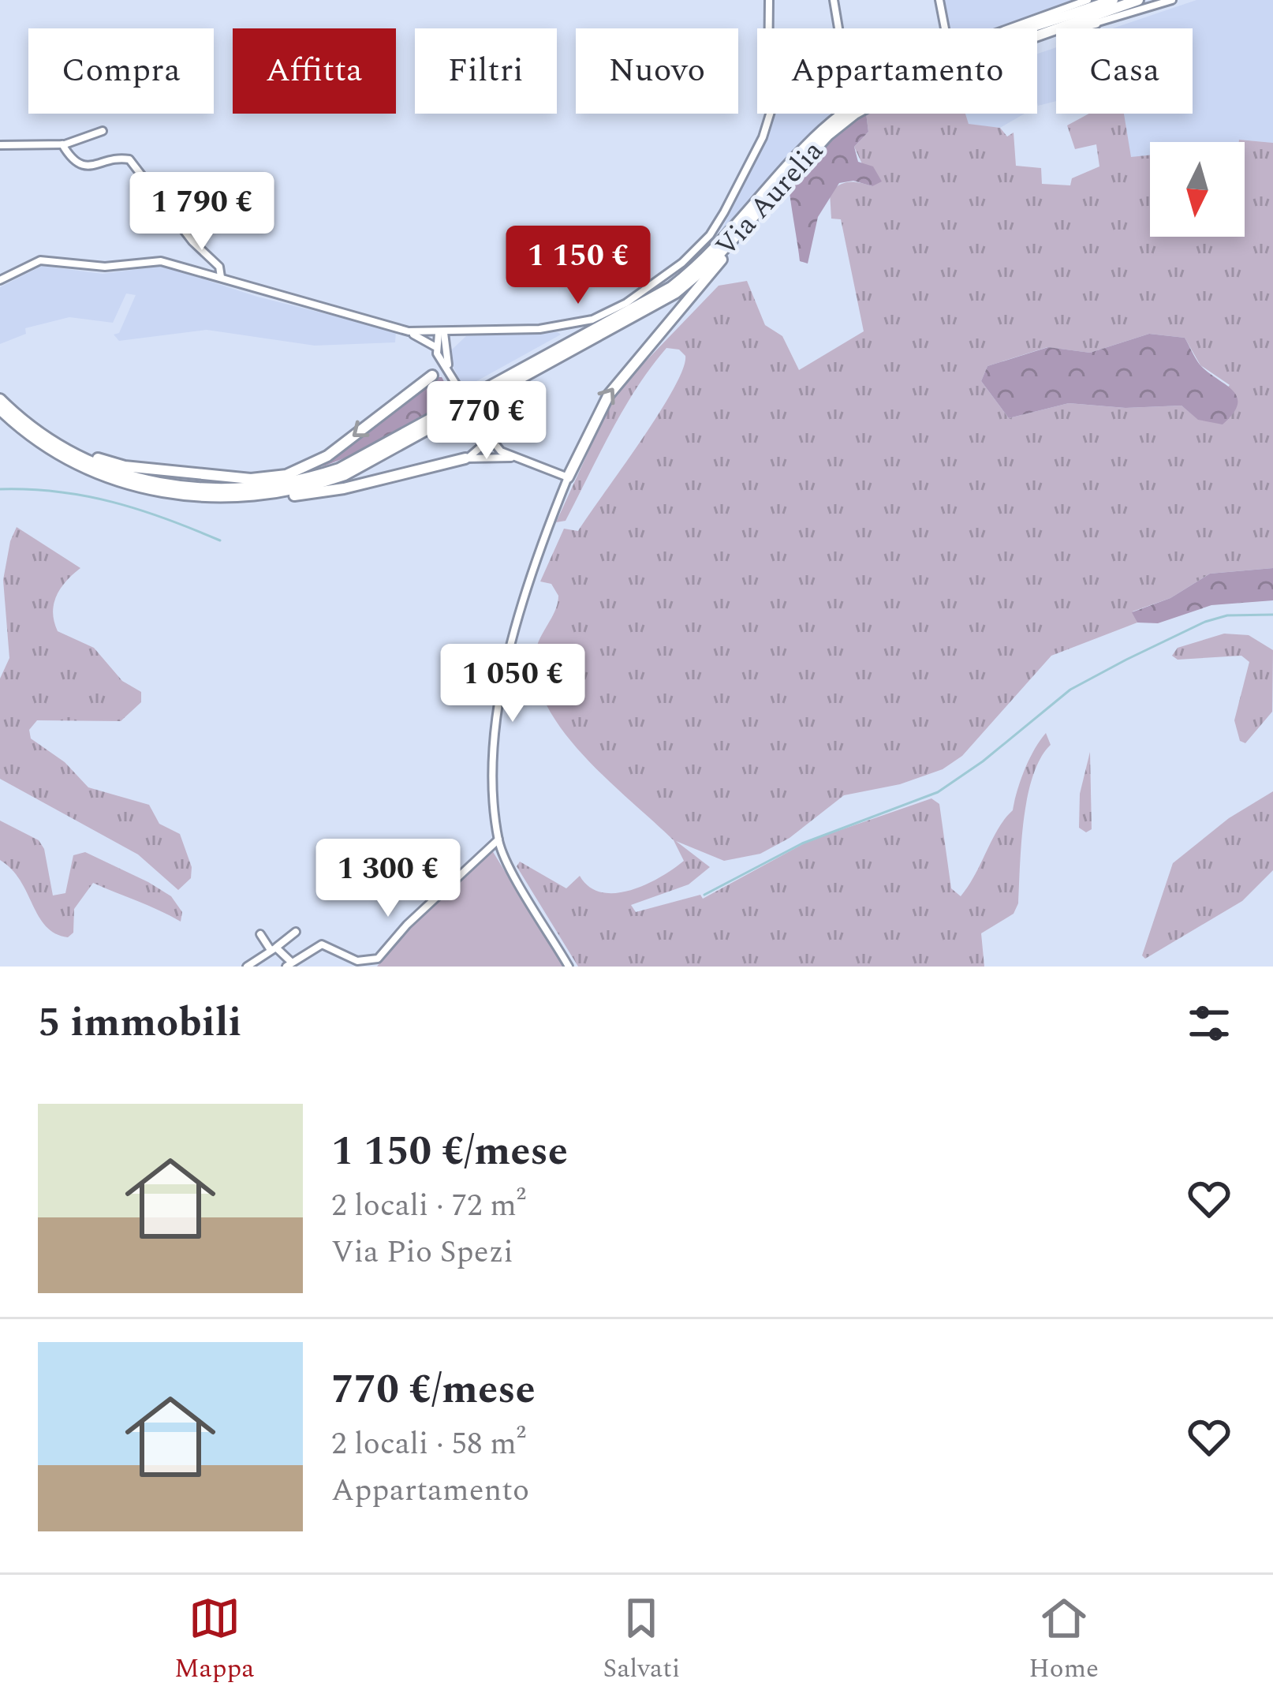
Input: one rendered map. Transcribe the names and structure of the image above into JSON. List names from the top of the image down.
{
  "streets": {
    "highway": ["Via Aurelia"]
  },
  "north": "bottom",
  "page": {
    "chip": [
      "Compra",
      "Affitta",
      "Filtri",
      "Nuovo",
      "Appartamento",
      "Casa"
    ],
    "price": [
      "1 790 €",
      "1 150 €",
      "770 €",
      "1 050 €",
      "1 300 €"
    ],
    "heading": "5 immobili",
    "list": [
      {
        "name": "1 150 €/mese",
        "note": "2 locali · 72 m² · Via Pio Spezi"
      },
      {
        "name": "770 €/mese",
        "note": "2 locali · 58 m² · Appartamento"
      }
    ],
    "tabs": ["Mappa", "Salvati", "Home"]
  }
}
